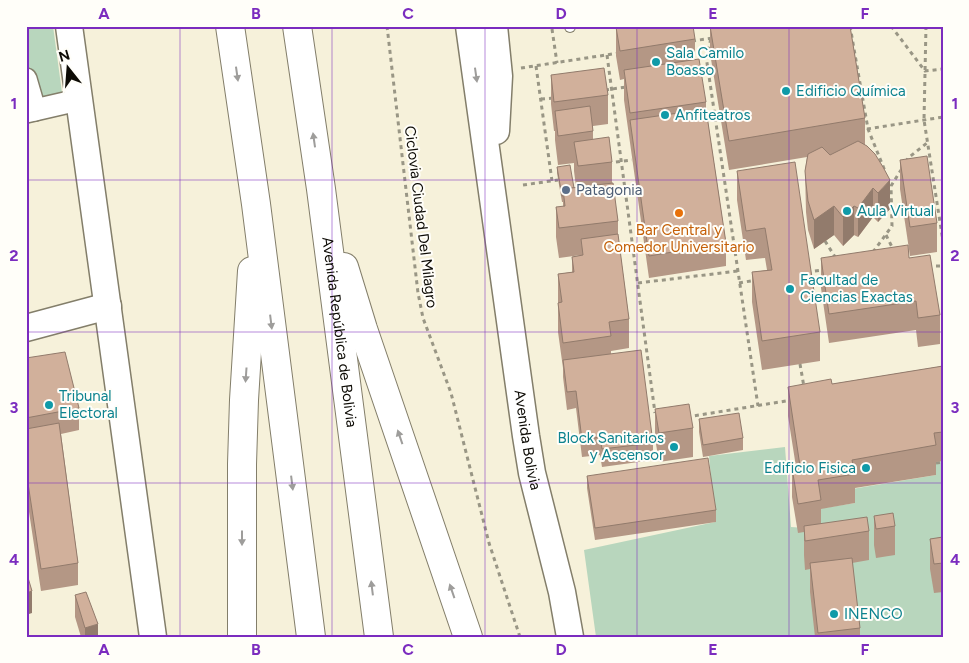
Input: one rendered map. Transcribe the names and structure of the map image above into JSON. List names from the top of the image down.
{
  "streets": {
    "main road": ["Avenida República de Bolivia"],
    "street": ["Avenida Bolivia"],
    "path": ["Ciclovia Ciudad Del Milagro"]
  },
  "places": [
    "Sala Camilo Boasso",
    "Edificio Química",
    "Anfiteatros",
    "Patagonia",
    "Aula Virtual",
    "Bar Central y Comedor Universitario",
    "Facultad de Ciencias Exactas",
    "Tribunal Electoral",
    "Block Sanitarios y Ascensor",
    "Edificio Fisica",
    "INENCO"
  ],
  "north": "top",
  "grid": {
    "columns": [
      "A",
      "B",
      "C",
      "D",
      "E",
      "F"
    ],
    "rows": [
      "1",
      "2",
      "3",
      "4"
    ]
  }
}
